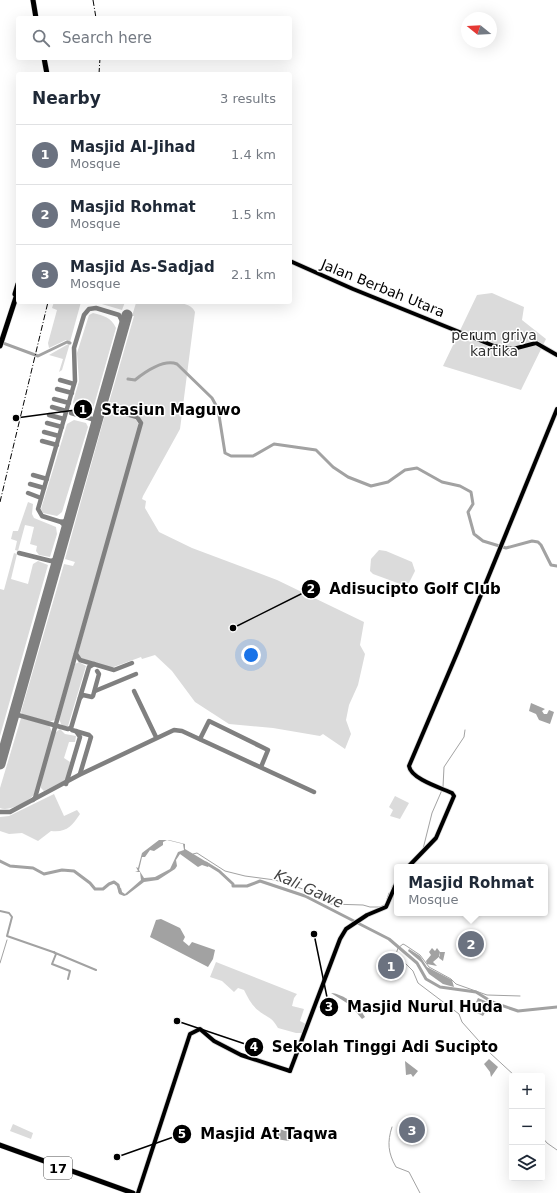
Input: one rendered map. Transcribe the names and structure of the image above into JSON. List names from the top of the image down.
{
  "streets": {
    "highway": ["17"],
    "main road": ["Jalan Berbah Utara"]
  },
  "water": ["Kali Gawe"],
  "parks": ["perum griya kartika"],
  "places": [
    "Stasiun Maguwo",
    "Adisucipto Golf Club",
    "Masjid Nurul Huda",
    "Sekolah Tinggi Adi Sucipto",
    "Masjid At Taqwa"
  ],
  "north": "left",
  "page": {
    "search": "Search here",
    "heading": ["Nearby", "3 results"],
    "list": [
      {
        "mark": "1",
        "name": "Masjid Al-Jihad",
        "note": "Mosque",
        "value": "1.4 km"
      },
      {
        "mark": "2",
        "name": "Masjid Rohmat",
        "note": "Mosque",
        "value": "1.5 km"
      },
      {
        "mark": "3",
        "name": "Masjid As-Sadjad",
        "note": "Mosque",
        "value": "2.1 km"
      }
    ],
    "popup": ["Masjid Rohmat", "Mosque"],
    "pins": ["2", "1", "3"],
    "map_buttons": ["+", "−"]
  }
}
